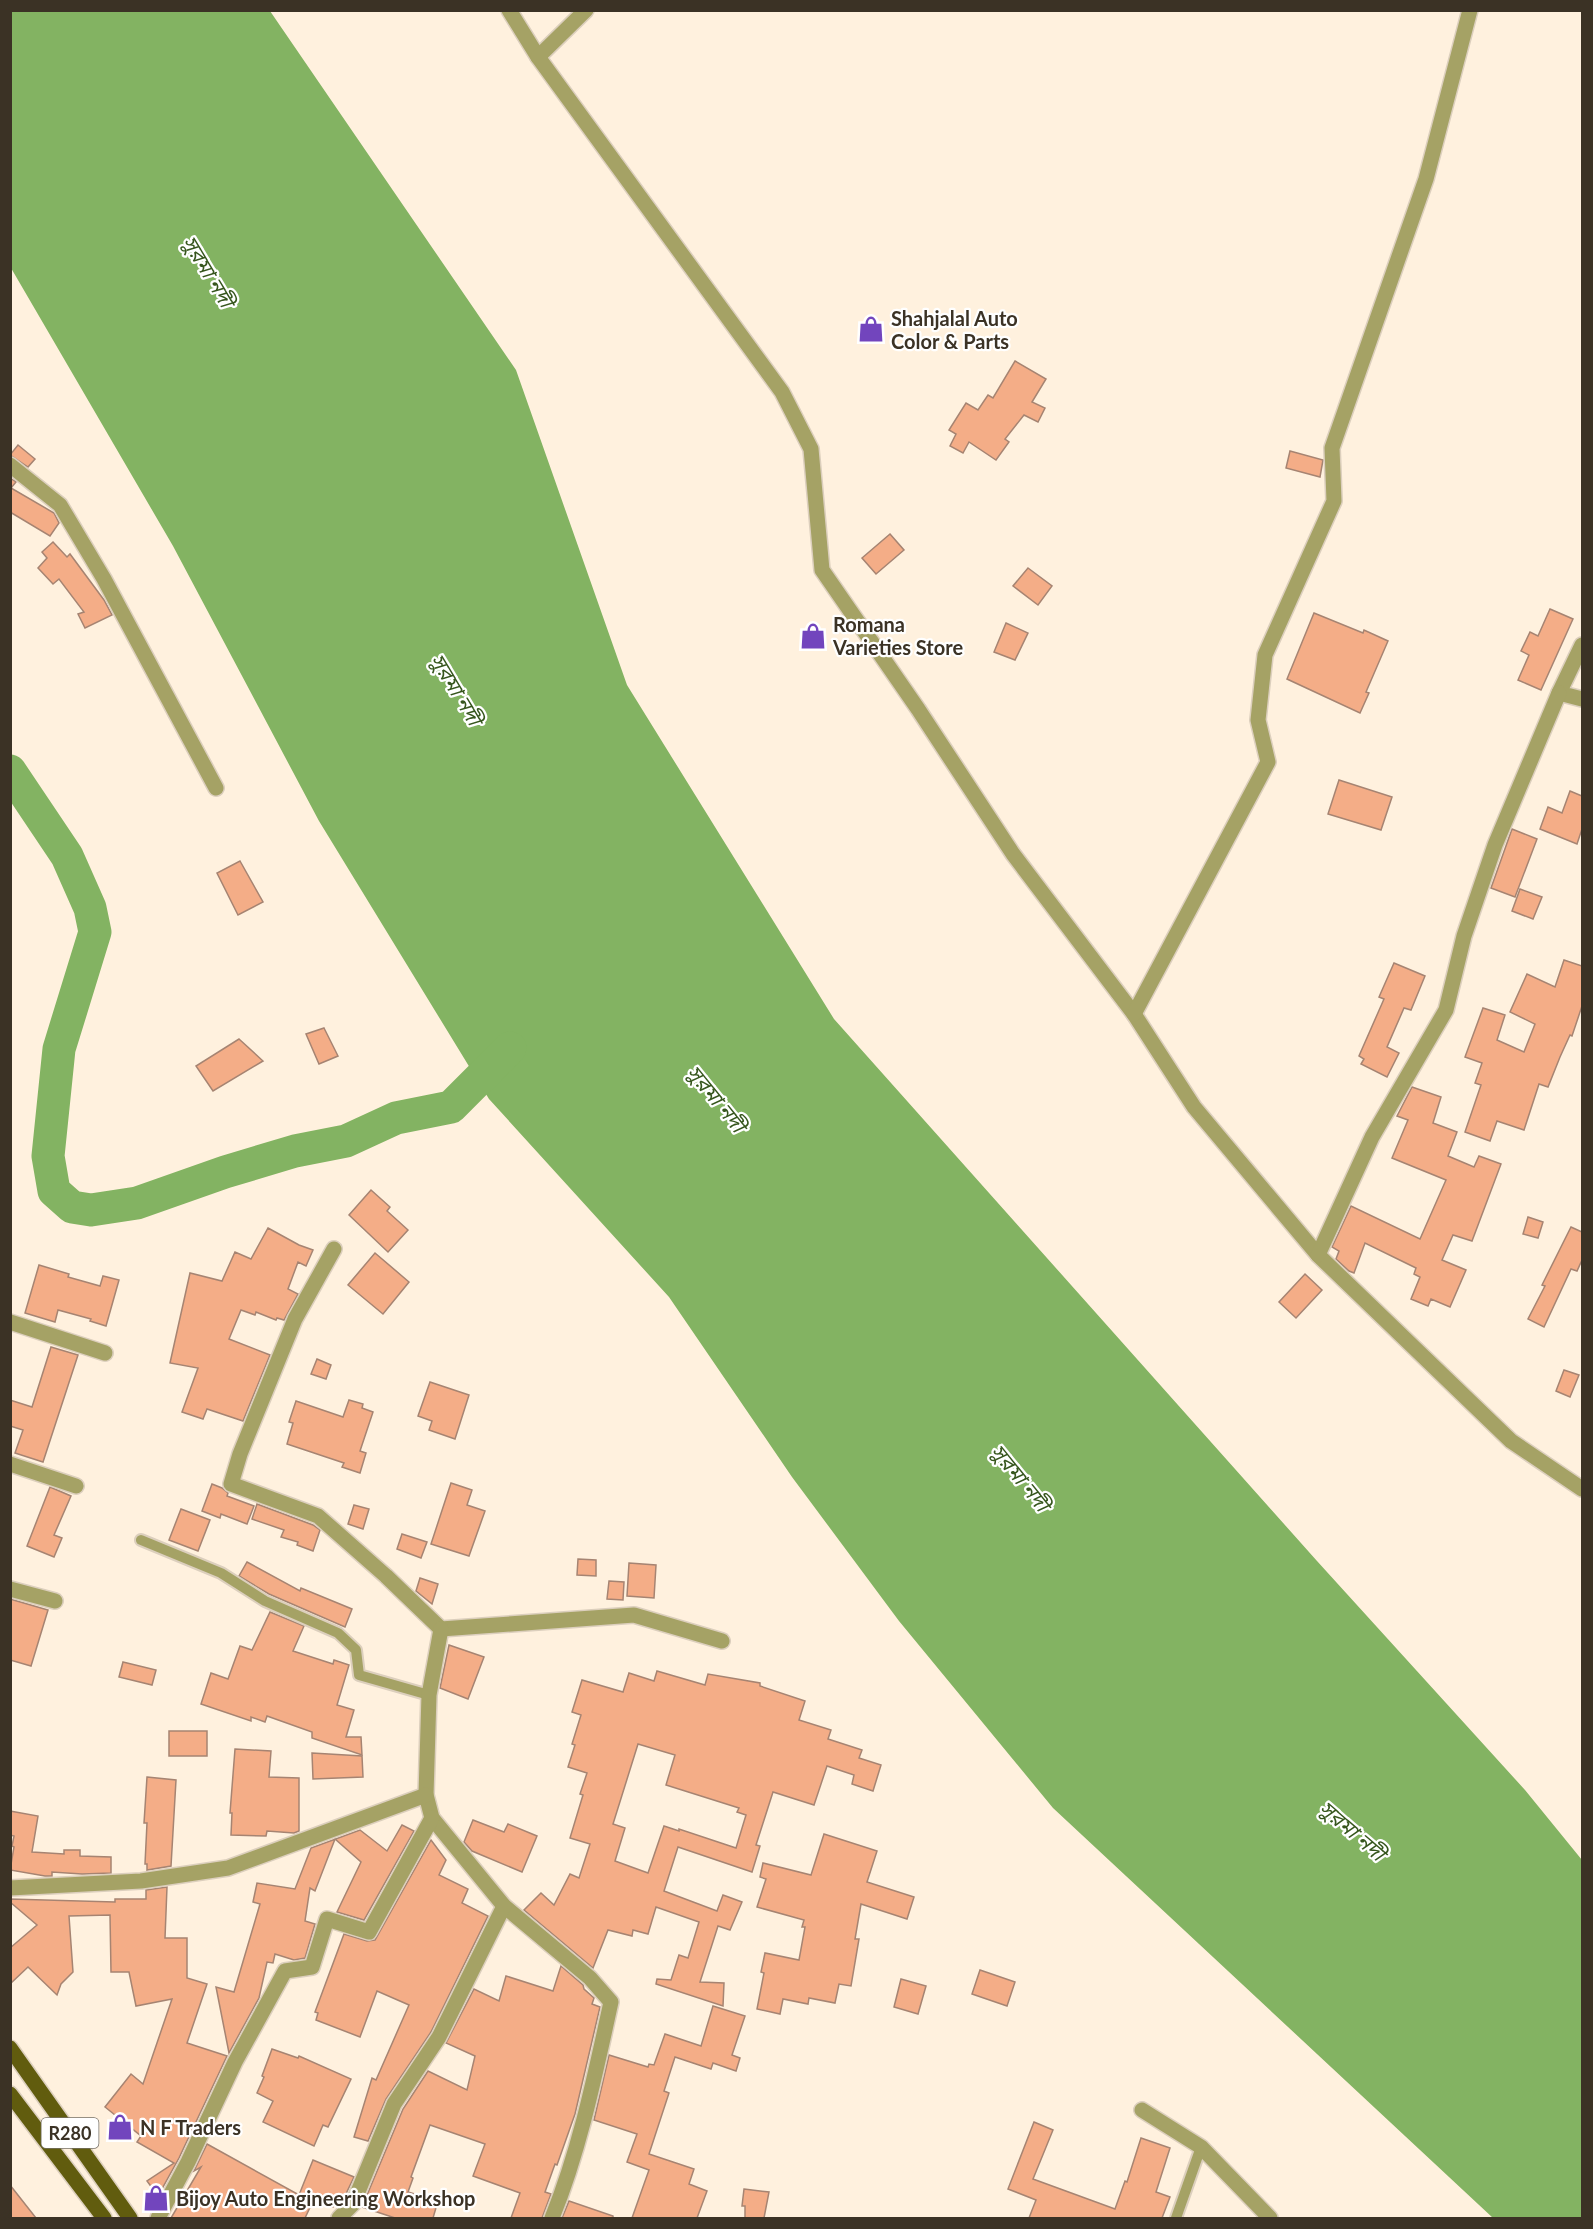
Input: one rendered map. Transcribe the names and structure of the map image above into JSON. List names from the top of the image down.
{
  "streets": {
    "main road": ["R280"]
  },
  "water": ["সুরমা নদী"],
  "places": {
    "shop": [
      "Shahjalal Auto Color & Parts",
      "Romana Varieties Store",
      "N F Traders",
      "Bijoy Auto Engineering Workshop"
    ]
  }
}
